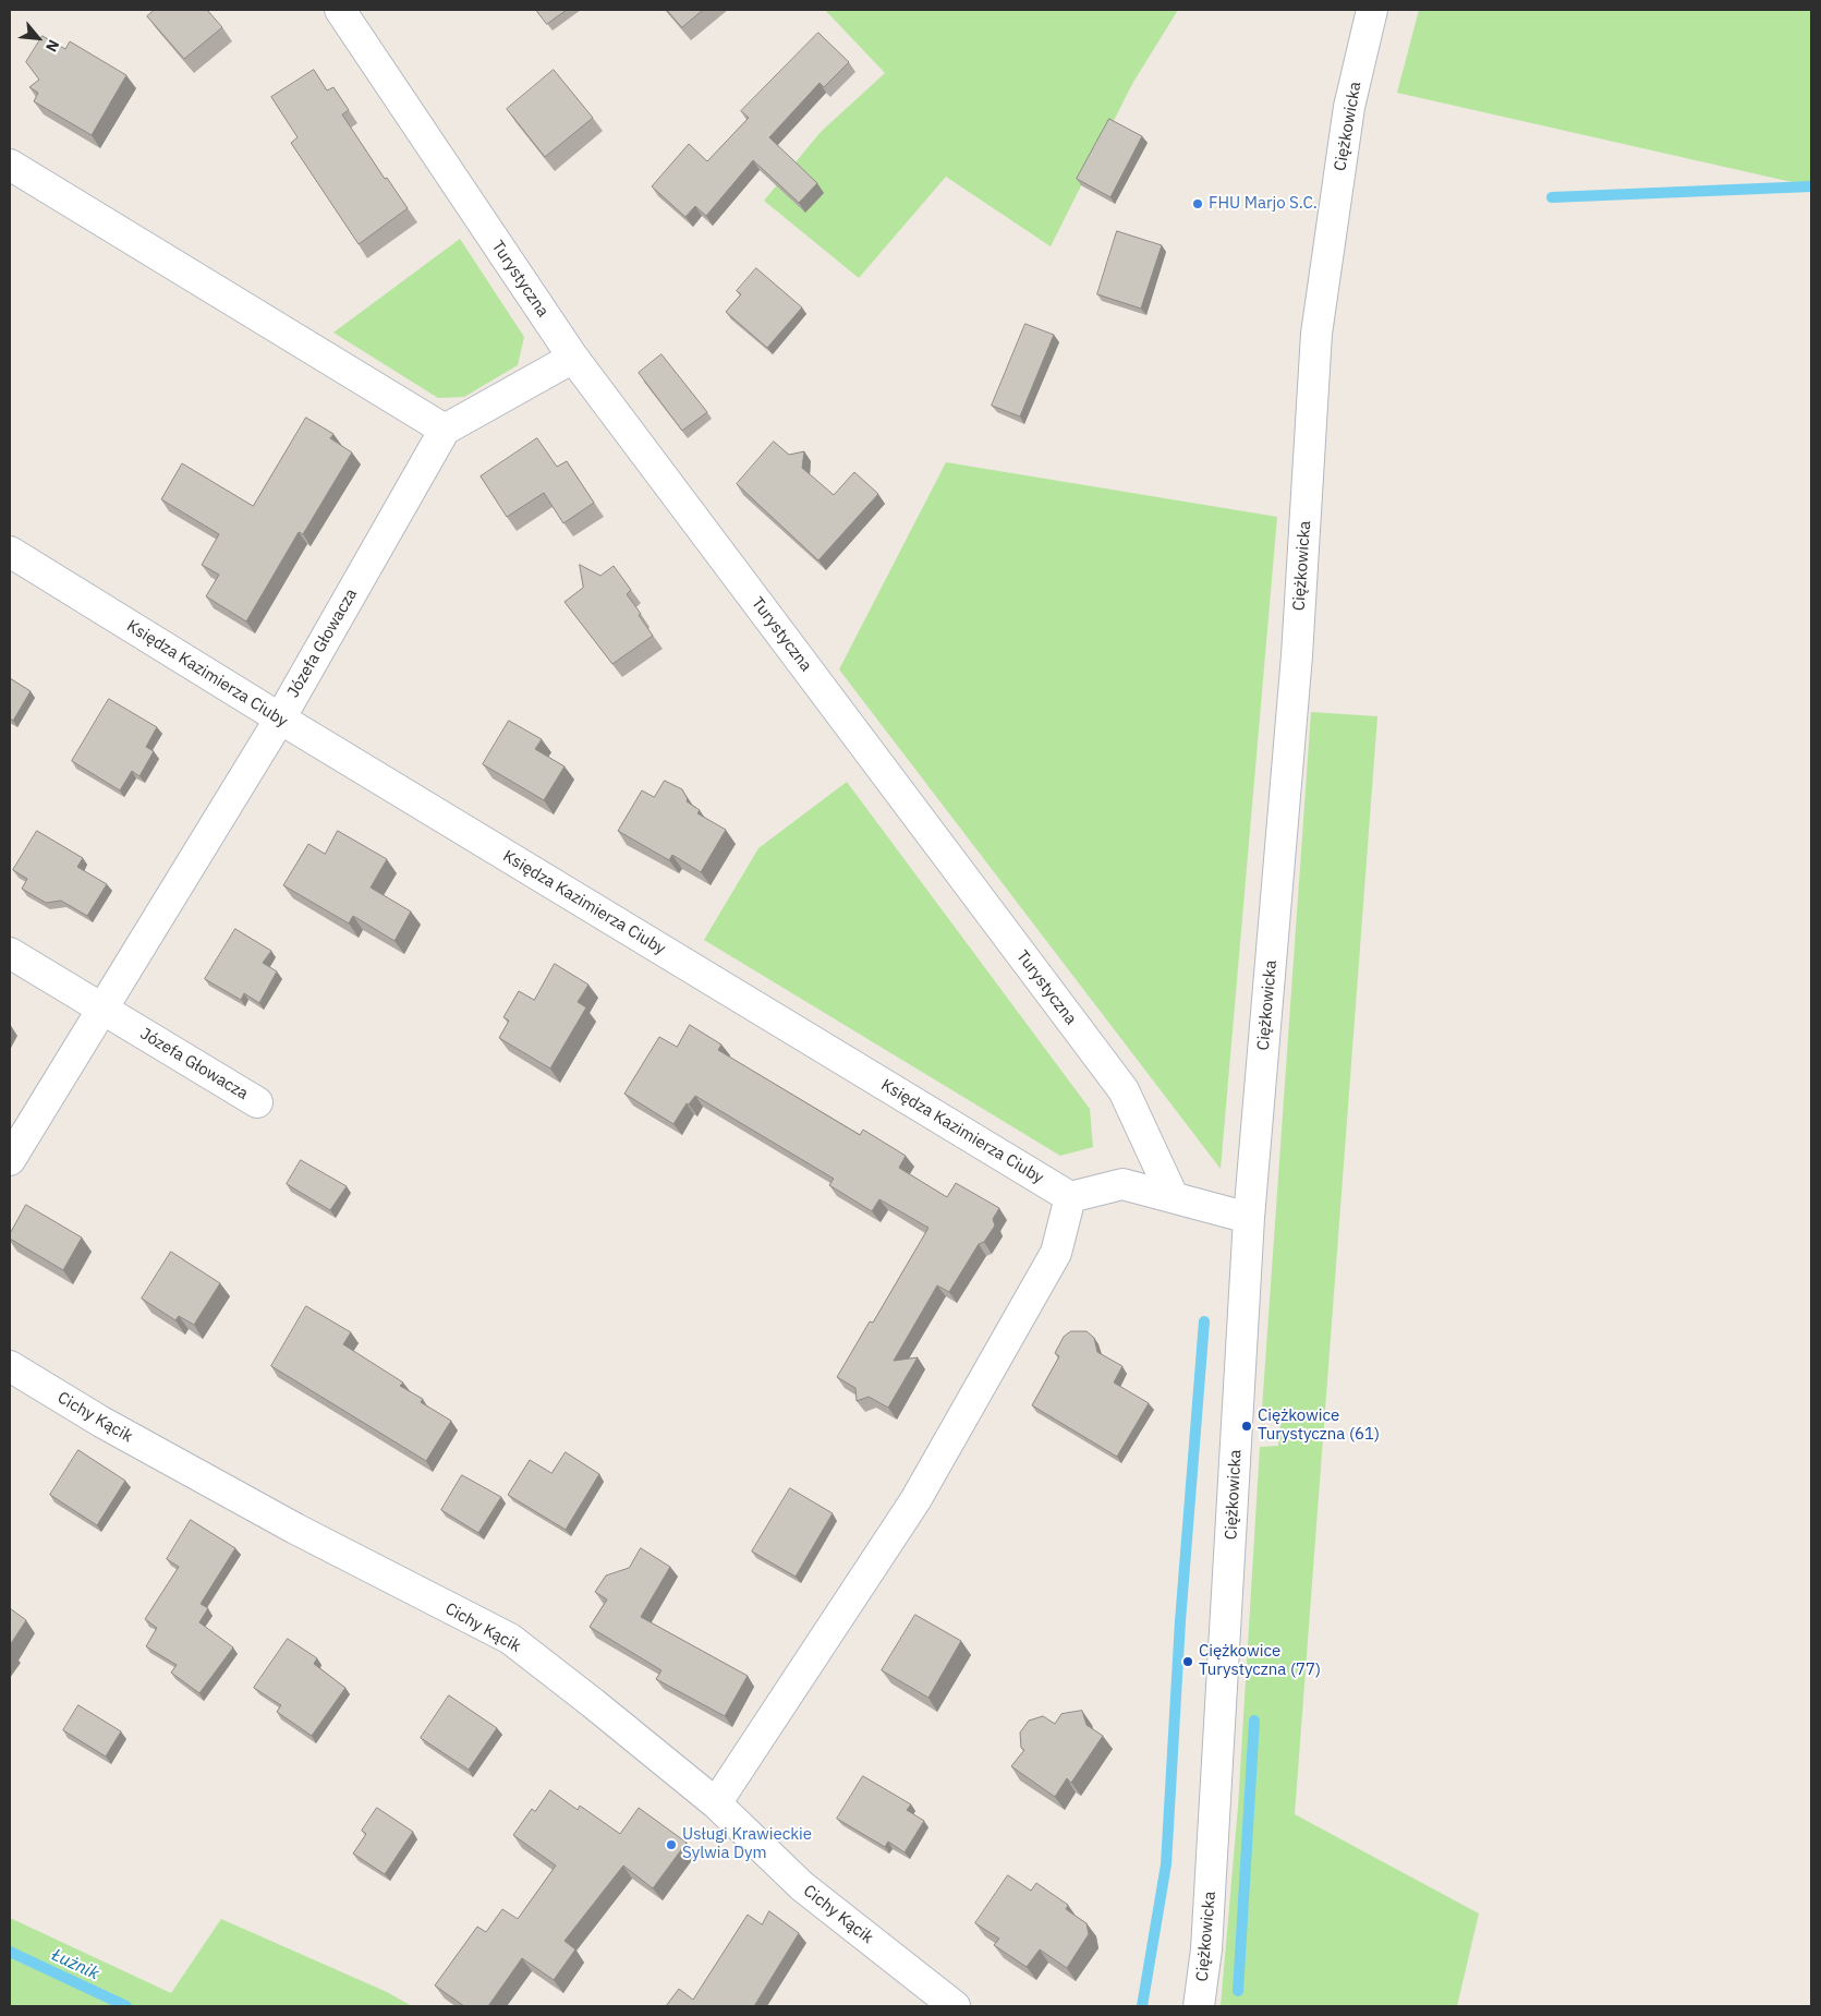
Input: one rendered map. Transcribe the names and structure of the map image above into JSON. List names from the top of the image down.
{
  "streets": {
    "street": [
      "Ciężkowicka",
      "Turystyczna",
      "Józefa Głowacza",
      "Księdza Kazimierza Ciuby",
      "Cichy Kącik"
    ]
  },
  "crossings": [
    ["Józefa Głowacza", "Księdza Kazimierza Ciuby"]
  ],
  "water": ["Łużnik"],
  "places": [
    "FHU Marjo S.C.",
    "Ciężkowice Turystyczna (61)",
    "Ciężkowice Turystyczna (77)",
    "Usługi Krawieckie Sylwia Dym"
  ],
  "north": "bottom right"
}
